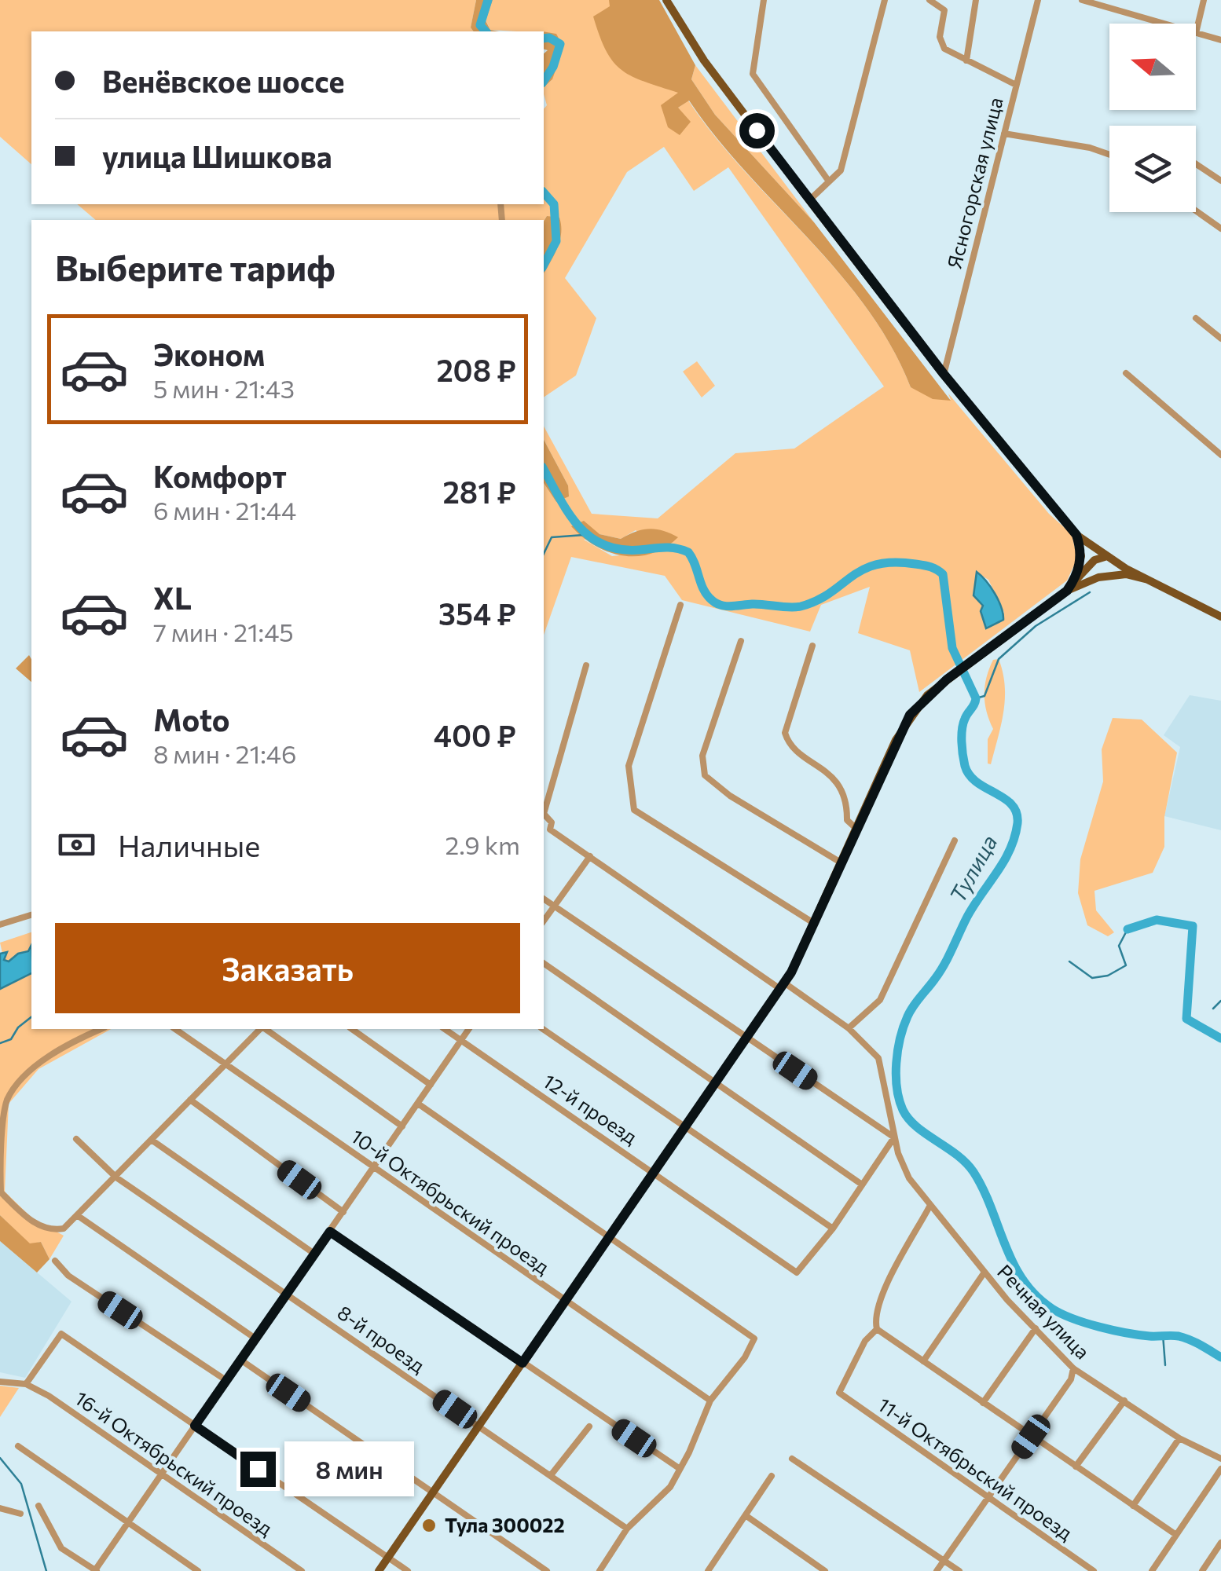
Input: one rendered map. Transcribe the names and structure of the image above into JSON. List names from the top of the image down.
{
  "streets": {
    "street": [
      "Ясногорская улица",
      "12-й проезд",
      "10-й Октябрьский проезд",
      "Речная улица",
      "8-й проезд",
      "16-й Октябрьский проезд",
      "11-й Октябрьский проезд"
    ]
  },
  "water": ["Тулица"],
  "places": ["Тула 300022"],
  "north": "left",
  "page": {
    "banner": ["Венёвское шоссе", "улица Шишкова"],
    "heading": "Выберите тариф",
    "list": [
      {
        "name": "Эконом",
        "note": "5 мин · 21:43",
        "value": "208 ₽"
      },
      {
        "name": "Комфорт",
        "note": "6 мин · 21:44",
        "value": "281 ₽"
      },
      {
        "name": "XL",
        "note": "7 мин · 21:45",
        "value": "354 ₽"
      },
      {
        "name": "Moto",
        "note": "8 мин · 21:46",
        "value": "400 ₽"
      }
    ],
    "pay": ["Наличные", "2.9 km"],
    "buttons": "Заказать",
    "bubble": "8 мин"
  }
}
